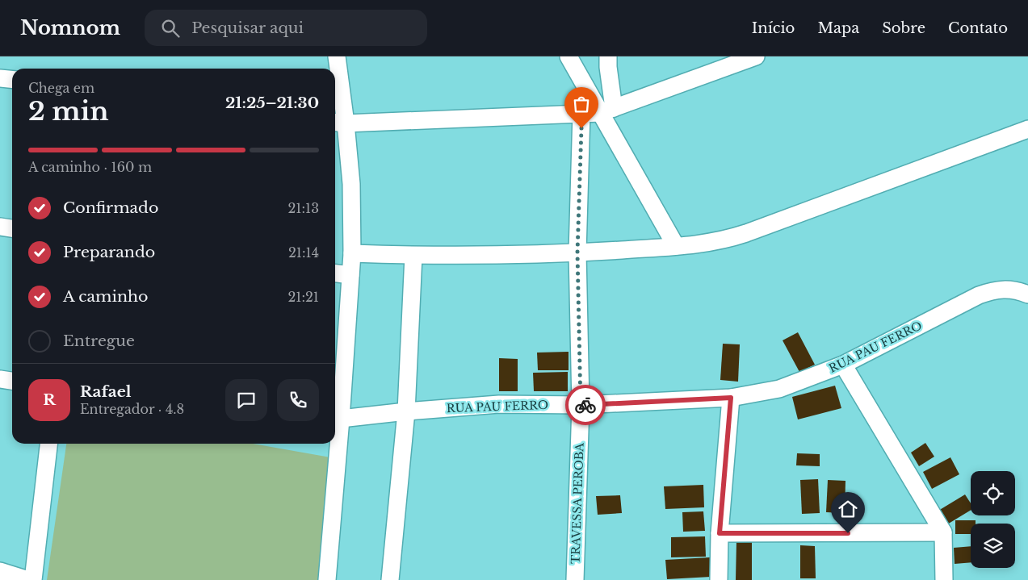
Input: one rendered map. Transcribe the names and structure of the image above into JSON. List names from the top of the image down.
{
  "streets": {
    "street": ["RUA PAU FERRO", "TRAVESSA PEROBA"]
  },
  "crossings": [
    ["RUA PAU FERRO", "TRAVESSA PEROBA"]
  ],
  "page": {
    "header": "Nomnom",
    "search": "Pesquisar aqui",
    "nav": [
      "Início",
      "Mapa",
      "Sobre",
      "Contato"
    ],
    "heading": ["2 min", "Chega em", "21:25–21:30"],
    "panel": ["Rafael", "Entregador · 4.8"],
    "bar": "A caminho · 160 m",
    "list": [
      ["Confirmado", "21:13"],
      ["Preparando", "21:14"],
      ["A caminho", "21:21"],
      "Entregue"
    ],
    "round": "R"
  }
}
